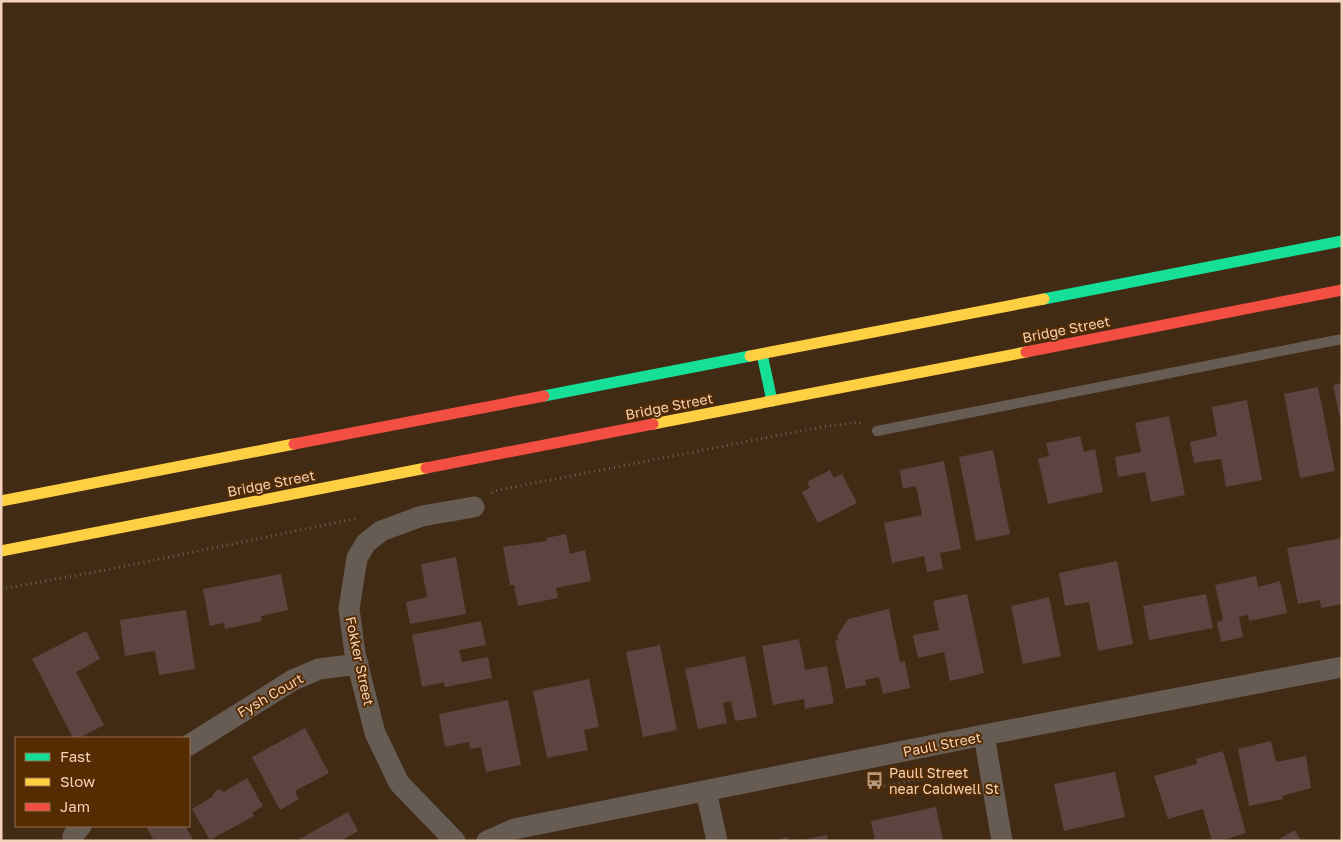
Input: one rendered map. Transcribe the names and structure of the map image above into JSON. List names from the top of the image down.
{
  "streets": {
    "highway": ["Bridge Street"],
    "street": ["Fokker Street", "Fysh Court", "Paull Street"]
  },
  "crossings": [
    ["Fokker Street", "Fysh Court"]
  ],
  "places": {
    "bus stop": ["Paull Street near Caldwell St"]
  },
  "legend": ["Fast", "Slow", "Jam"]
}
